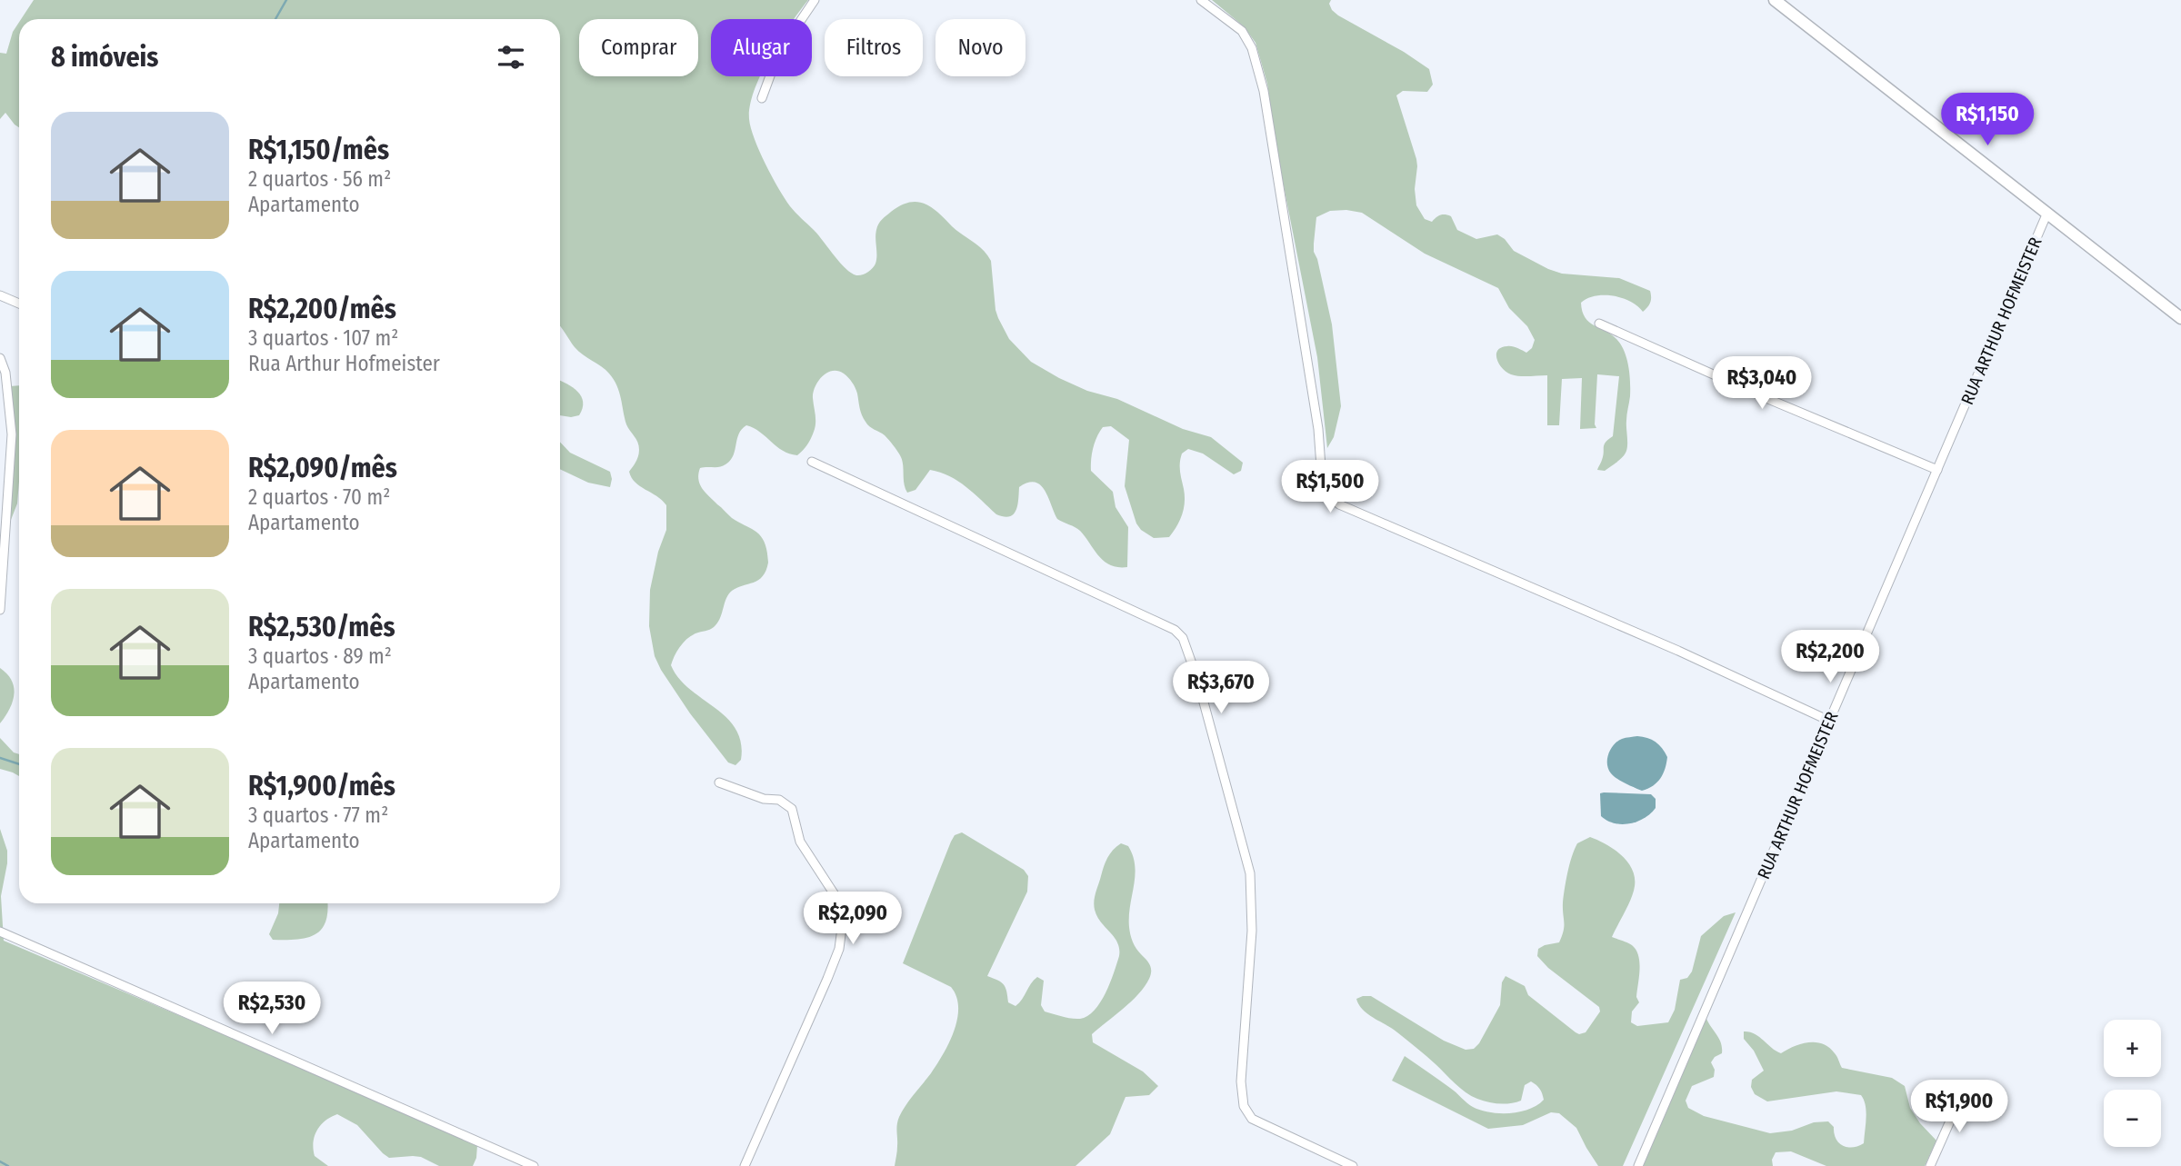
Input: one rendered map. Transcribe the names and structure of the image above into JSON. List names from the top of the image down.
{
  "streets": {
    "street": ["RUA ARTHUR HOFMEISTER"]
  },
  "page": {
    "chip": [
      "Comprar",
      "Alugar",
      "Filtros",
      "Novo"
    ],
    "heading": "8 imóveis",
    "price": [
      "R$1,150",
      "R$3,040",
      "R$1,500",
      "R$2,200",
      "R$3,670",
      "R$2,090",
      "R$2,530",
      "R$1,900"
    ],
    "list": [
      {
        "name": "R$1,150/mês",
        "note": "2 quartos · 56 m² · Apartamento"
      },
      {
        "name": "R$2,200/mês",
        "note": "3 quartos · 107 m² · Rua Arthur Hofmeister"
      },
      {
        "name": "R$2,090/mês",
        "note": "2 quartos · 70 m² · Apartamento"
      },
      {
        "name": "R$2,530/mês",
        "note": "3 quartos · 89 m² · Apartamento"
      },
      {
        "name": "R$1,900/mês",
        "note": "3 quartos · 77 m² · Apartamento"
      }
    ],
    "map_buttons": ["+", "−"]
  }
}
